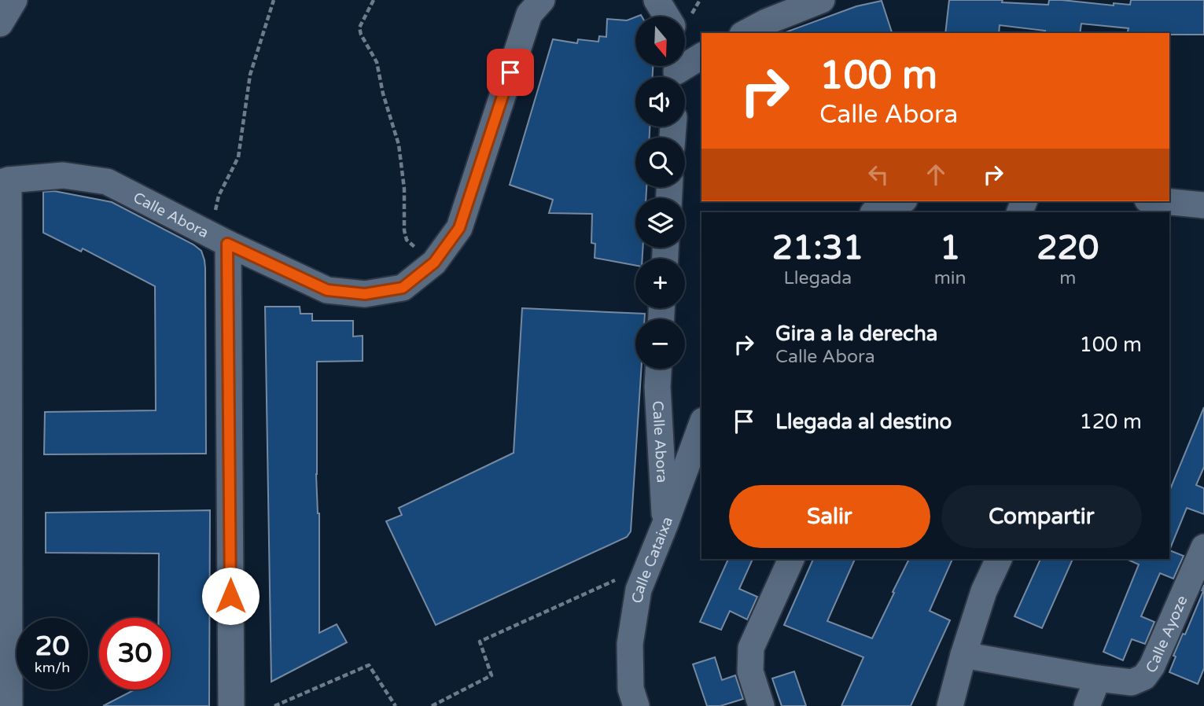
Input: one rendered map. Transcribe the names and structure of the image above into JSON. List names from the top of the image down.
{
  "streets": {
    "street": ["Calle Abora", "Calle Cataixa", "Calle Ayoze"]
  },
  "crossings": [
    ["Calle Abora", "Calle Cataixa"]
  ],
  "north": "bottom",
  "page": {
    "map_buttons": ["+", "−"],
    "turn": ["100 m", "Calle Abora"],
    "eta": [
      "21:31",
      "Llegada",
      "1",
      "min",
      "220",
      "m"
    ],
    "list": [
      {
        "name": "Gira a la derecha",
        "note": "Calle Abora",
        "value": "100 m"
      },
      {
        "name": "Llegada al destino",
        "value": "120 m"
      }
    ],
    "buttons": ["Salir", "Compartir"],
    "speed": "20 km/h",
    "limit": "30"
  }
}
